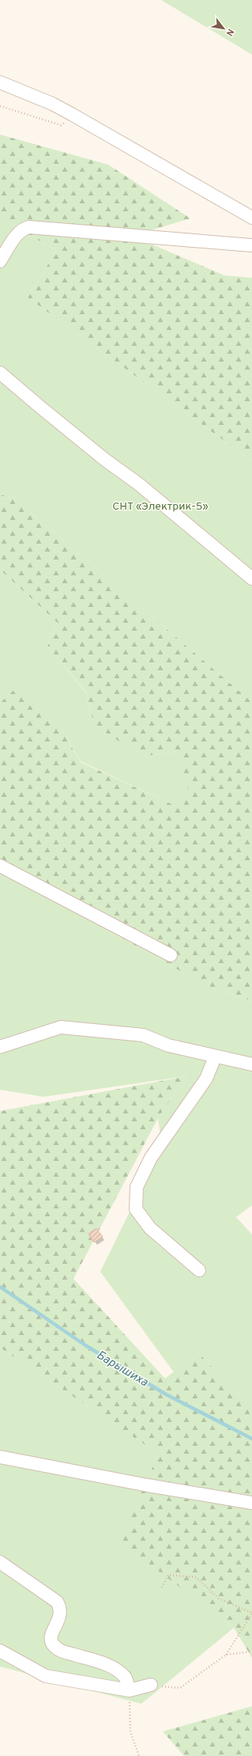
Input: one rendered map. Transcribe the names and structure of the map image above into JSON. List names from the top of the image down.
{
  "water": ["Барышиха"],
  "parks": ["СНТ «Электрик-5»"],
  "north": "bottom right"
}
